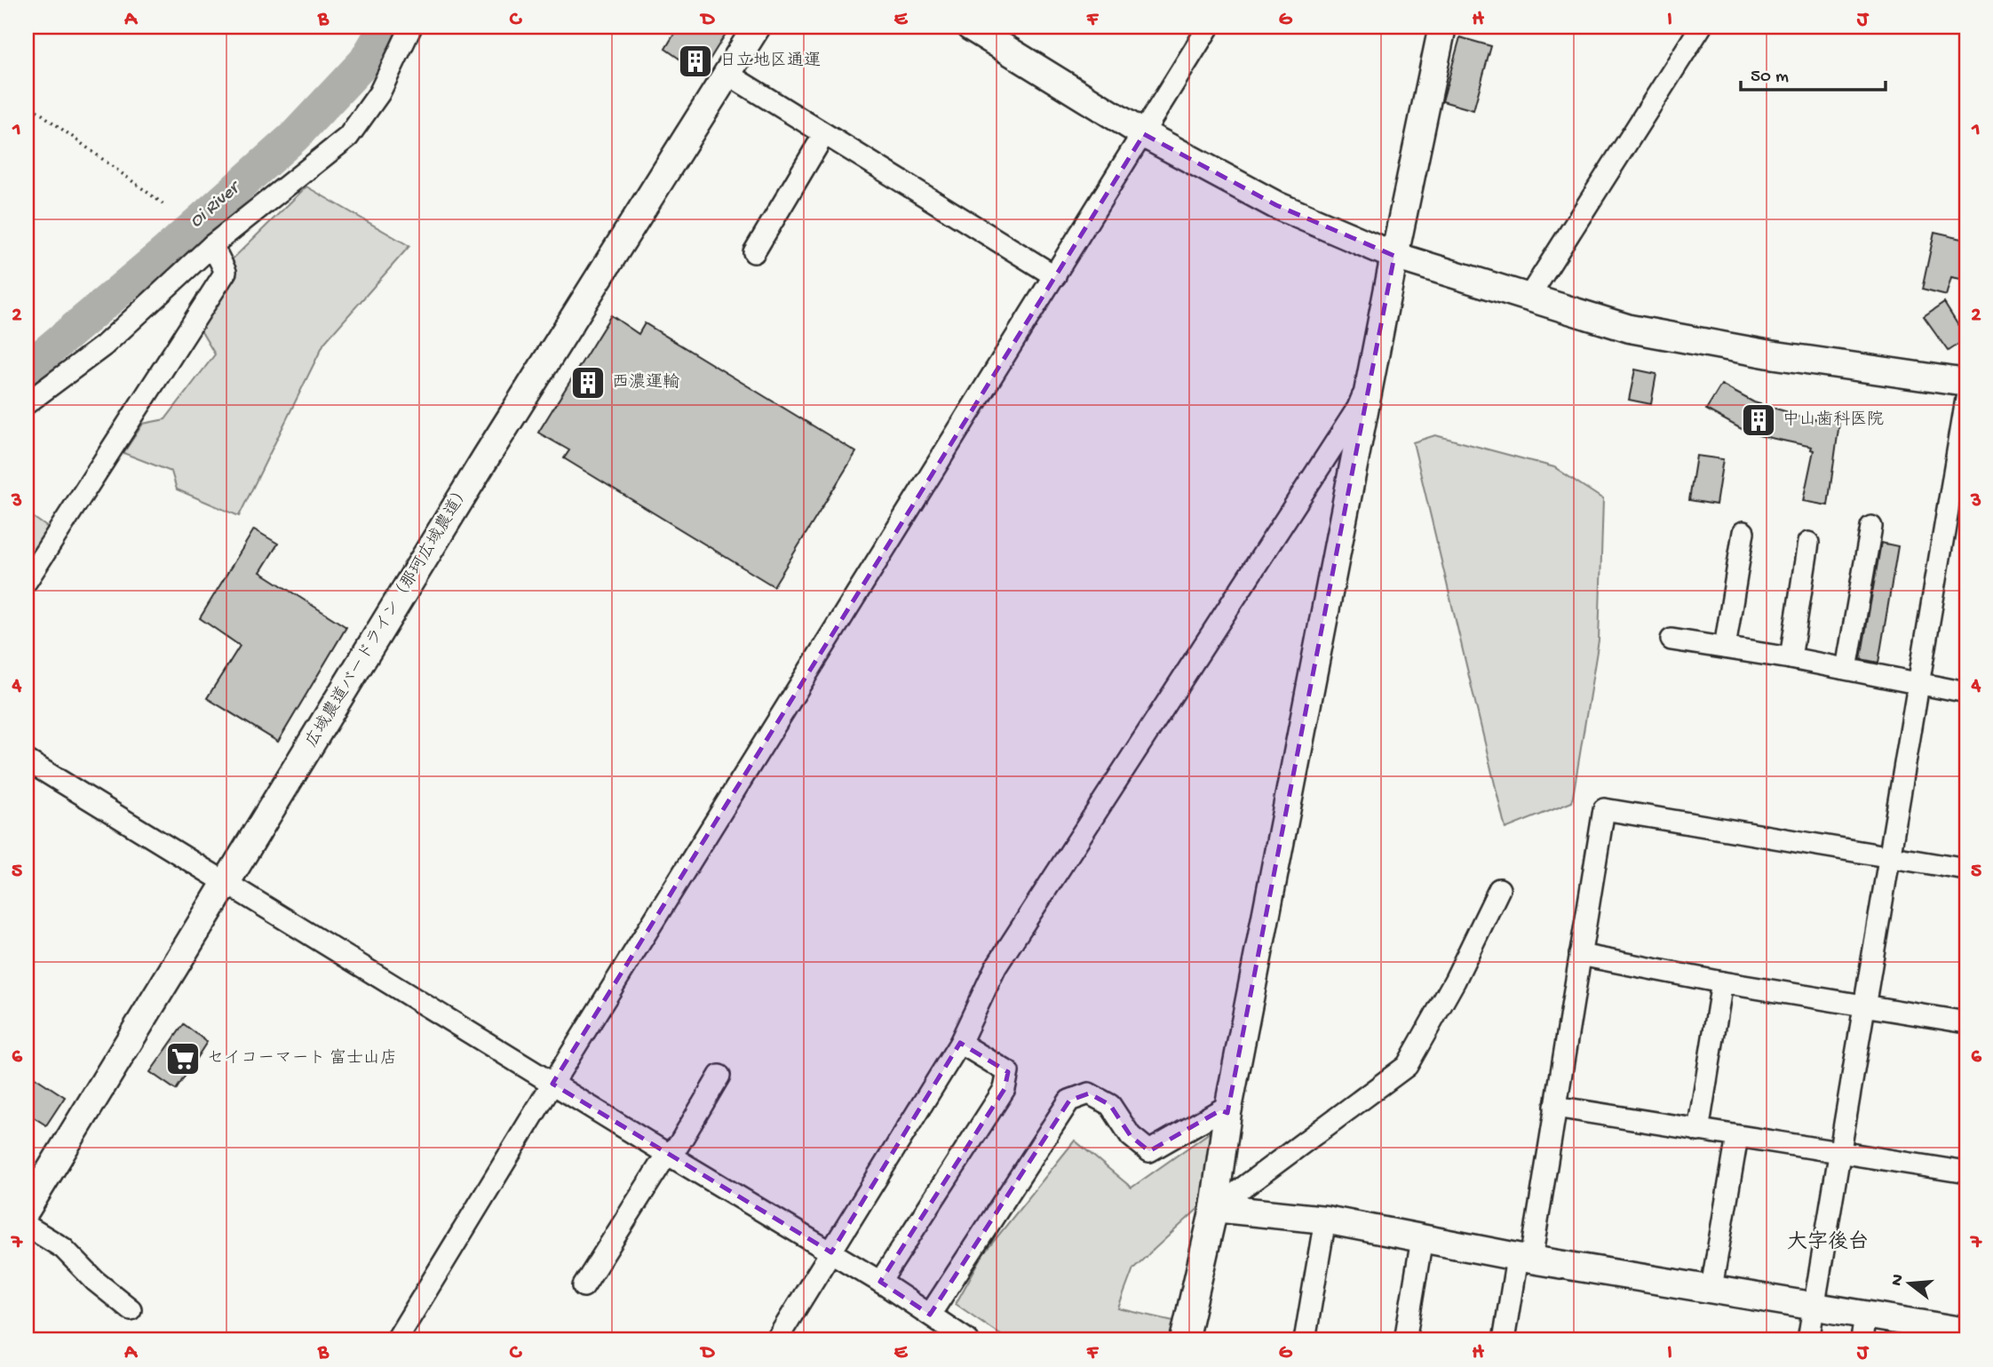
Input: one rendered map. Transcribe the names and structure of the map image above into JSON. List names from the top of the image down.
{
  "streets": {
    "street": ["広域農道バードライン（那珂広域農道）"]
  },
  "districts": ["大字後台"],
  "water": ["Oi River"],
  "places": {
    "building": ["日立地区通運", "西濃運輸", "中山歯科医院"],
    "supermarket": ["セイコーマート 富士山店"]
  },
  "scale_bar": "50 m",
  "north": "left",
  "grid": {
    "columns": [
      "A",
      "B",
      "C",
      "D",
      "E",
      "F",
      "G",
      "H",
      "I",
      "J"
    ],
    "rows": [
      "1",
      "2",
      "3",
      "4",
      "5",
      "6",
      "7"
    ]
  }
}
